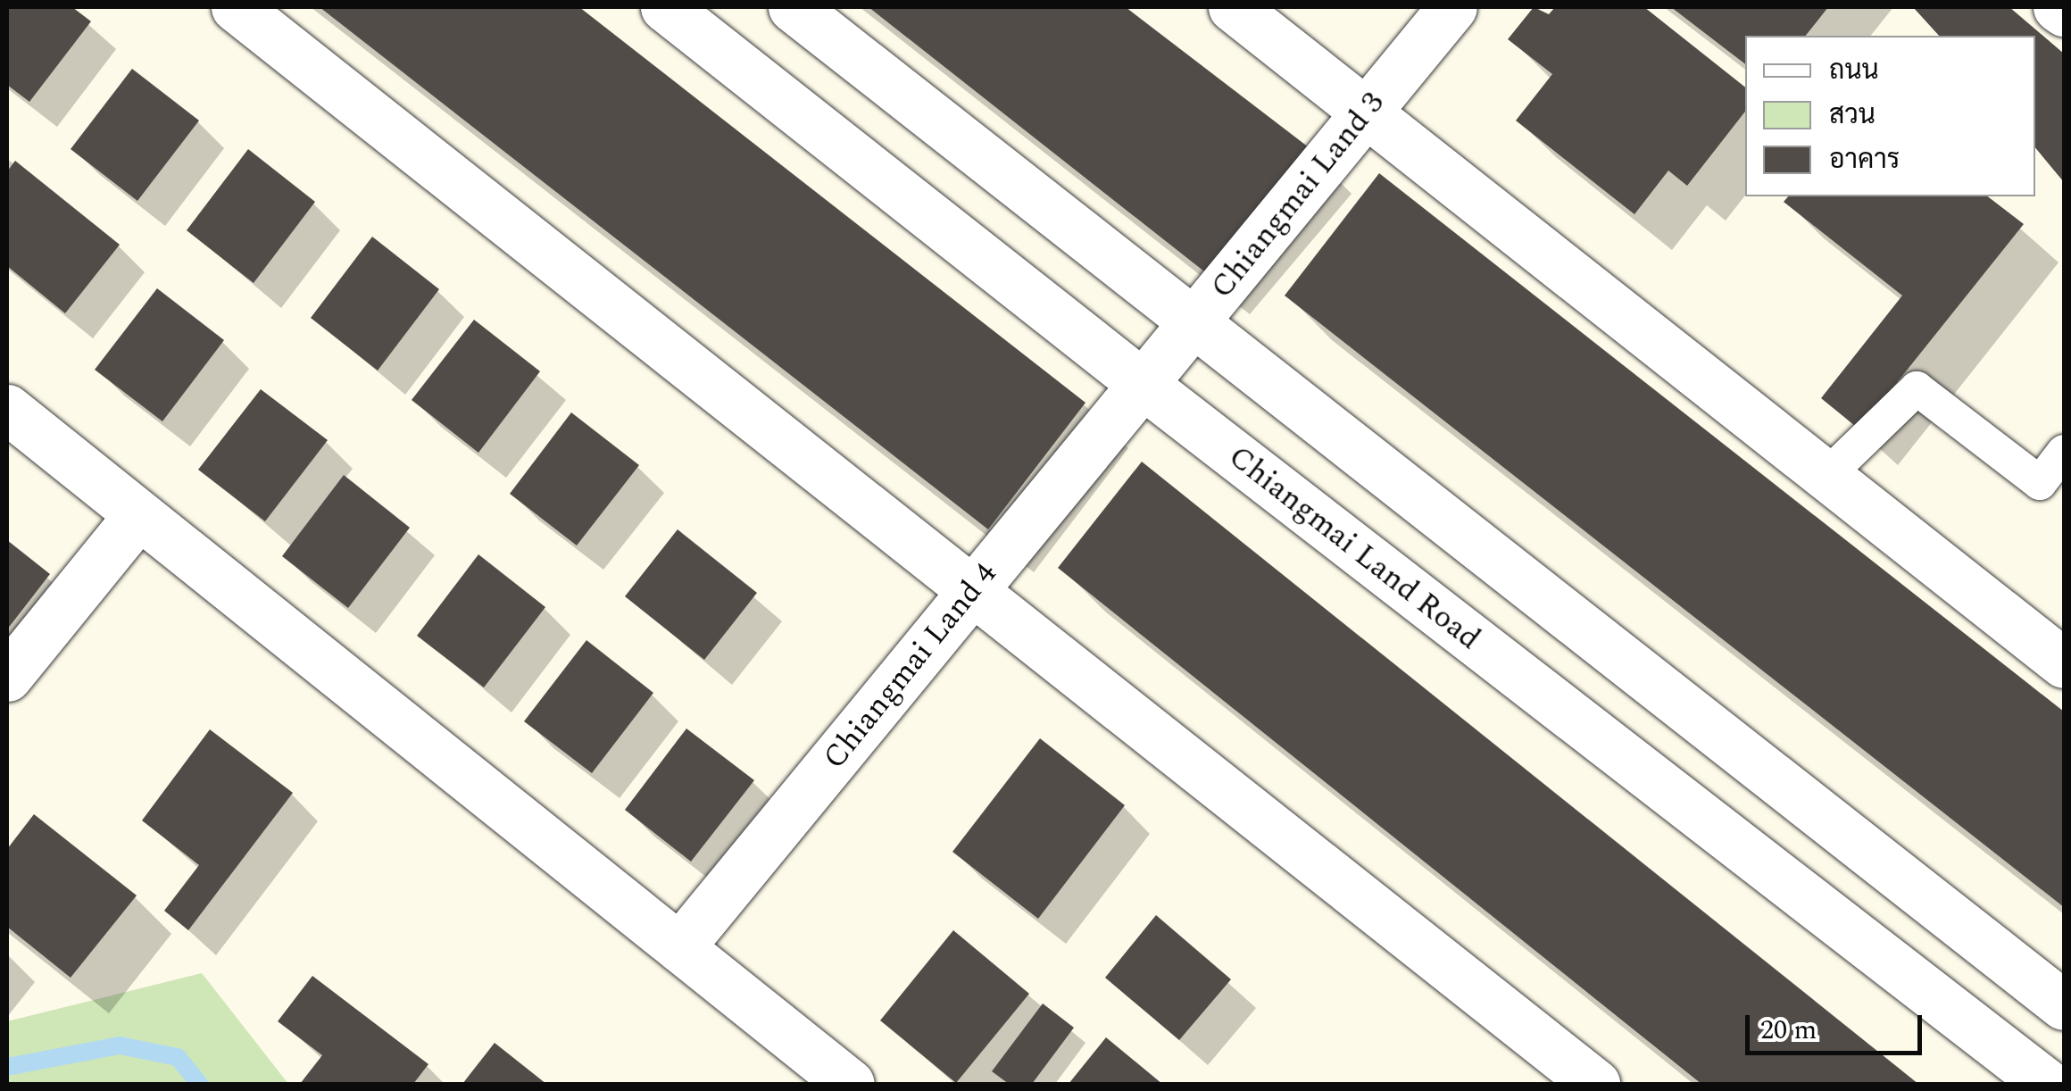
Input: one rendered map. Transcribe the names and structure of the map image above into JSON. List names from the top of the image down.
{
  "streets": {
    "street": ["Chiangmai Land 3", "Chiangmai Land Road", "Chiangmai Land 4"]
  },
  "crossings": [
    ["Chiangmai Land 3", "Chiangmai Land Road"],
    ["Chiangmai Land 3", "Chiangmai Land 4"],
    ["Chiangmai Land Road", "Chiangmai Land 4"]
  ],
  "legend": ["ถนน", "สวน", "อาคาร"],
  "scale_bar": "20 m"
}
